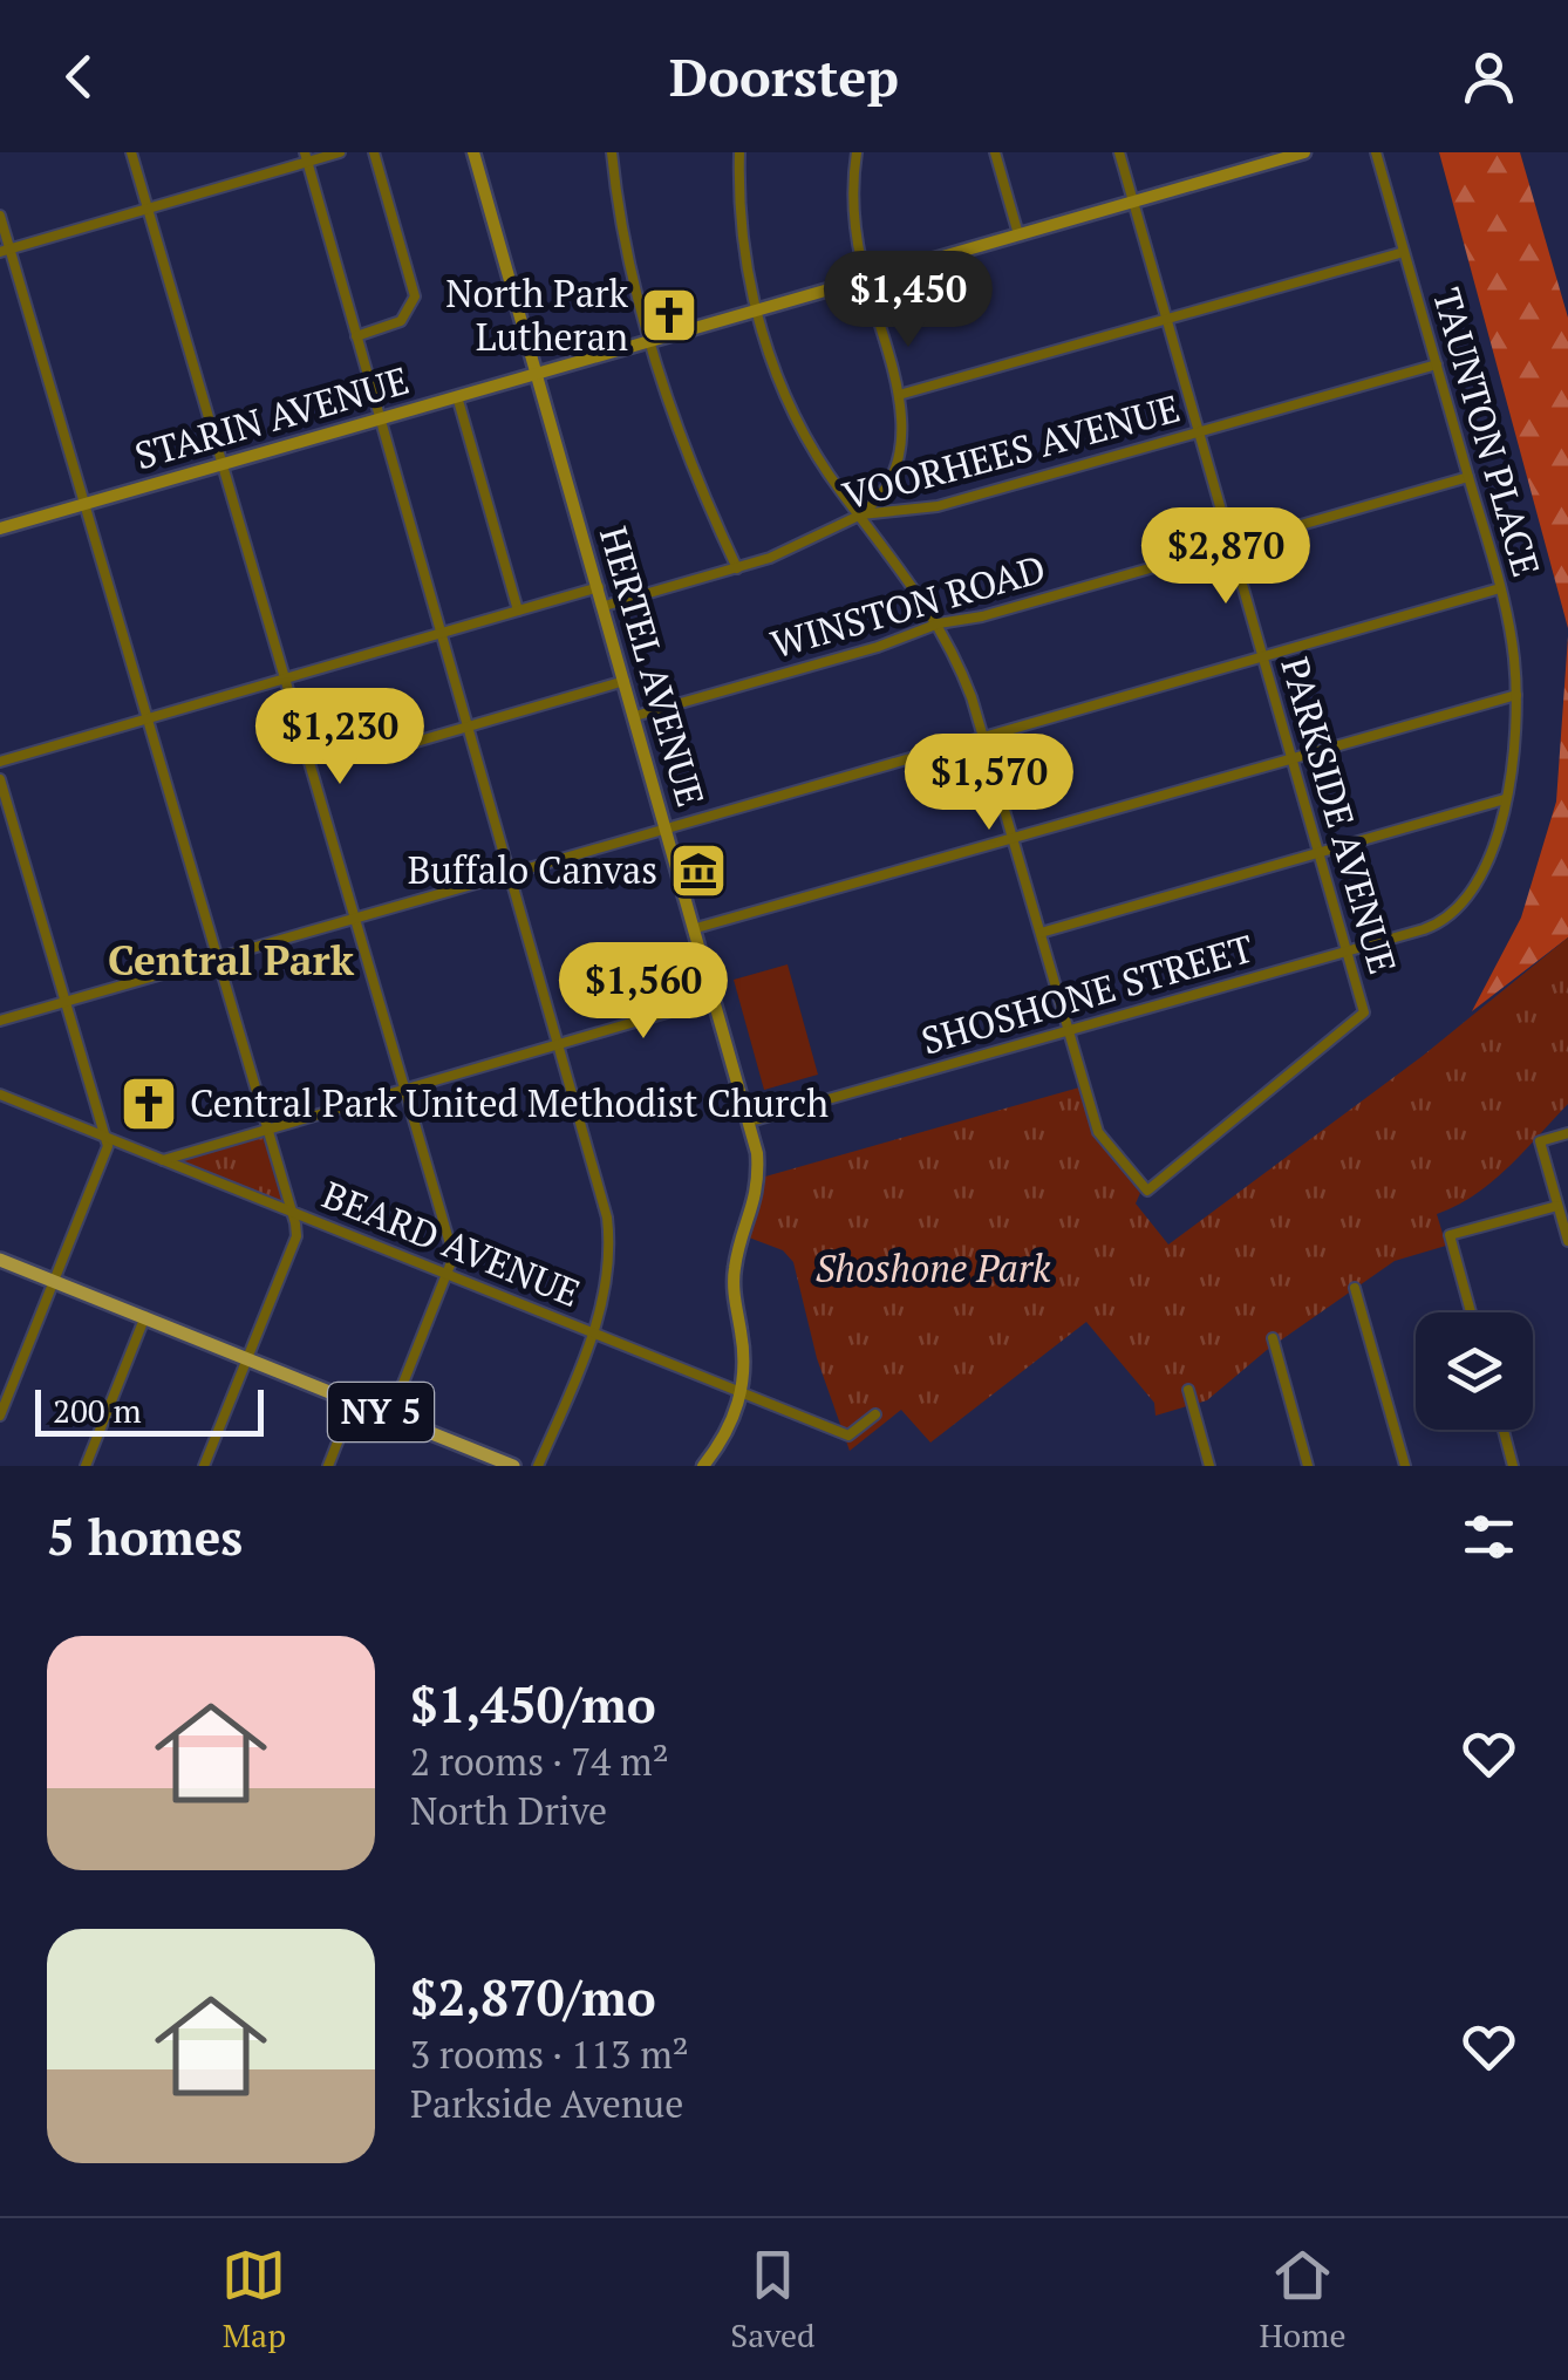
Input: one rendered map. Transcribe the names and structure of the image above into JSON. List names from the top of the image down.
{
  "streets": {
    "main road": ["NY 5"],
    "street": [
      "STARIN AVENUE",
      "TAUNTON PLACE",
      "VOORHEES AVENUE",
      "WINSTON ROAD",
      "HERTEL AVENUE",
      "PARKSIDE AVENUE",
      "SHOSHONE STREET",
      "BEARD AVENUE"
    ]
  },
  "crossings": [
    ["STARIN AVENUE", "HERTEL AVENUE"],
    ["STARIN AVENUE", "PARKSIDE AVENUE"],
    ["TAUNTON PLACE", "VOORHEES AVENUE"],
    ["TAUNTON PLACE", "WINSTON ROAD"],
    ["TAUNTON PLACE", "SHOSHONE STREET"],
    ["VOORHEES AVENUE", "HERTEL AVENUE"],
    ["VOORHEES AVENUE", "PARKSIDE AVENUE"],
    ["WINSTON ROAD", "HERTEL AVENUE"],
    ["WINSTON ROAD", "PARKSIDE AVENUE"],
    ["HERTEL AVENUE", "SHOSHONE STREET"],
    ["HERTEL AVENUE", "BEARD AVENUE"],
    ["PARKSIDE AVENUE", "SHOSHONE STREET"]
  ],
  "districts": ["Central Park"],
  "parks": ["Shoshone Park"],
  "places": {
    "church": ["North Park Lutheran", "Central Park United Methodist Church"],
    "museum": ["Buffalo Canvas"]
  },
  "scale_bar": "200 m",
  "page": {
    "header": "Doorstep",
    "price": [
      "$1,450",
      "$2,870",
      "$1,230",
      "$1,570",
      "$1,560"
    ],
    "scale": "200 m",
    "heading": "5 homes",
    "list": [
      {
        "name": "$1,450/mo",
        "note": "2 rooms · 74 m² · North Drive"
      },
      {
        "name": "$2,870/mo",
        "note": "3 rooms · 113 m² · Parkside Avenue"
      }
    ],
    "tabs": ["Map", "Saved", "Home"]
  }
}
